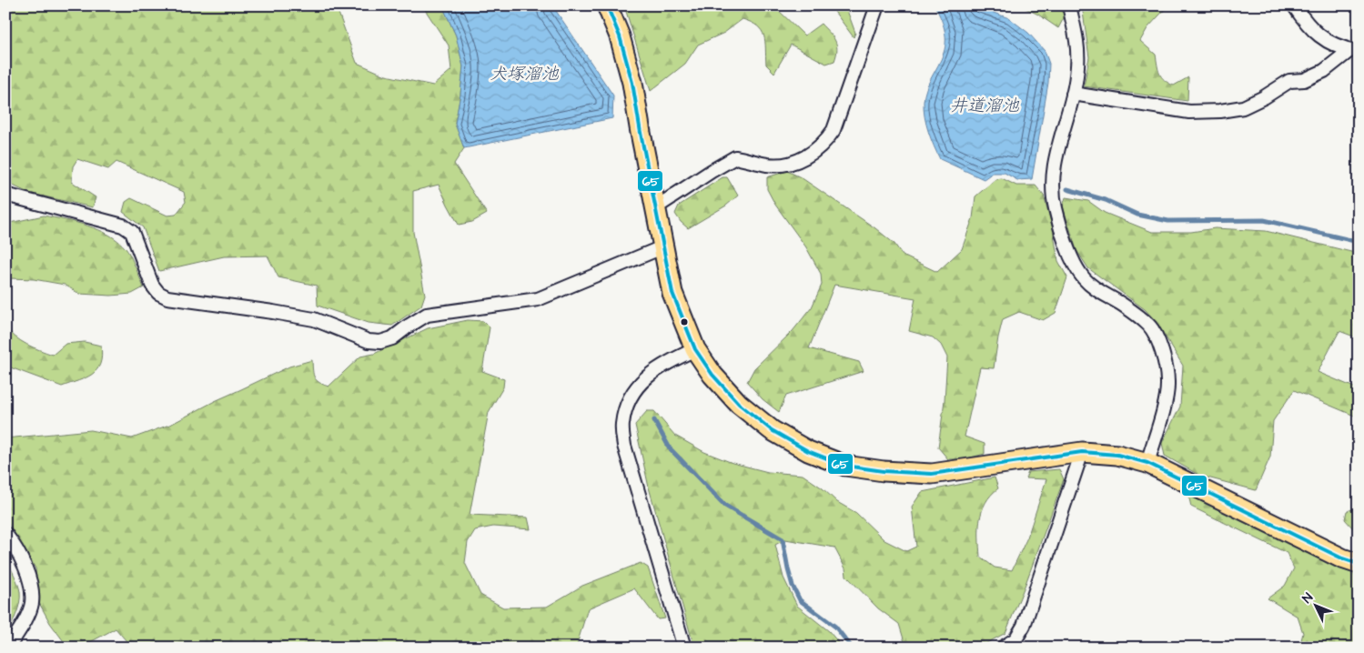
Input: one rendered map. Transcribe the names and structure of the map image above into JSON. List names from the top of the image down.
{
  "water": ["犬塚溜池", "井道溜池"],
  "lines": ["transit line 65"],
  "north": "top left"
}
